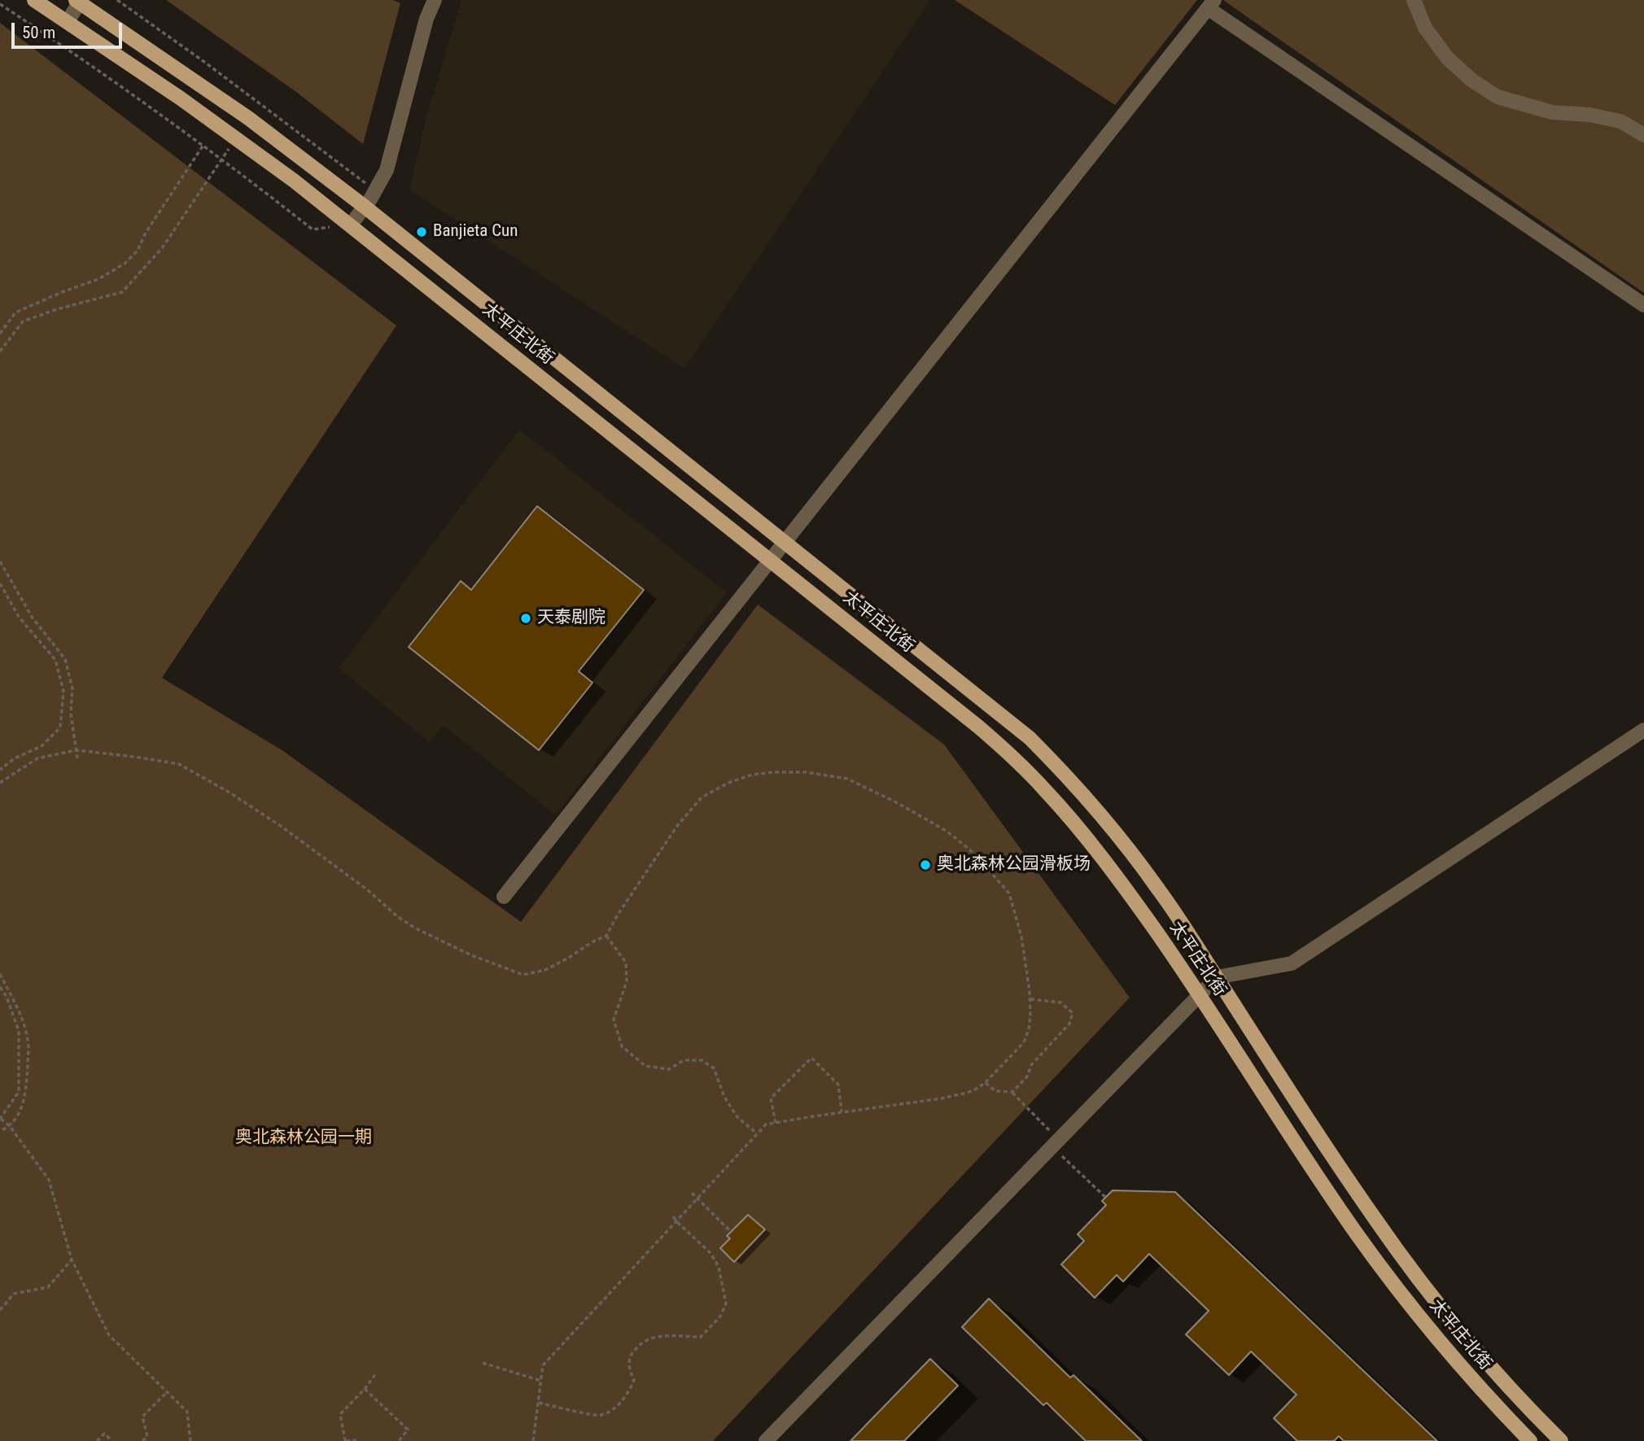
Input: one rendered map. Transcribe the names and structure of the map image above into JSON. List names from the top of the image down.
{
  "streets": {
    "main road": ["太平庄北街"]
  },
  "parks": ["奥北森林公园一期"],
  "places": ["Banjieta Cun", "天泰剧院", "奥北森林公园滑板场"],
  "scale_bar": "50 m"
}
